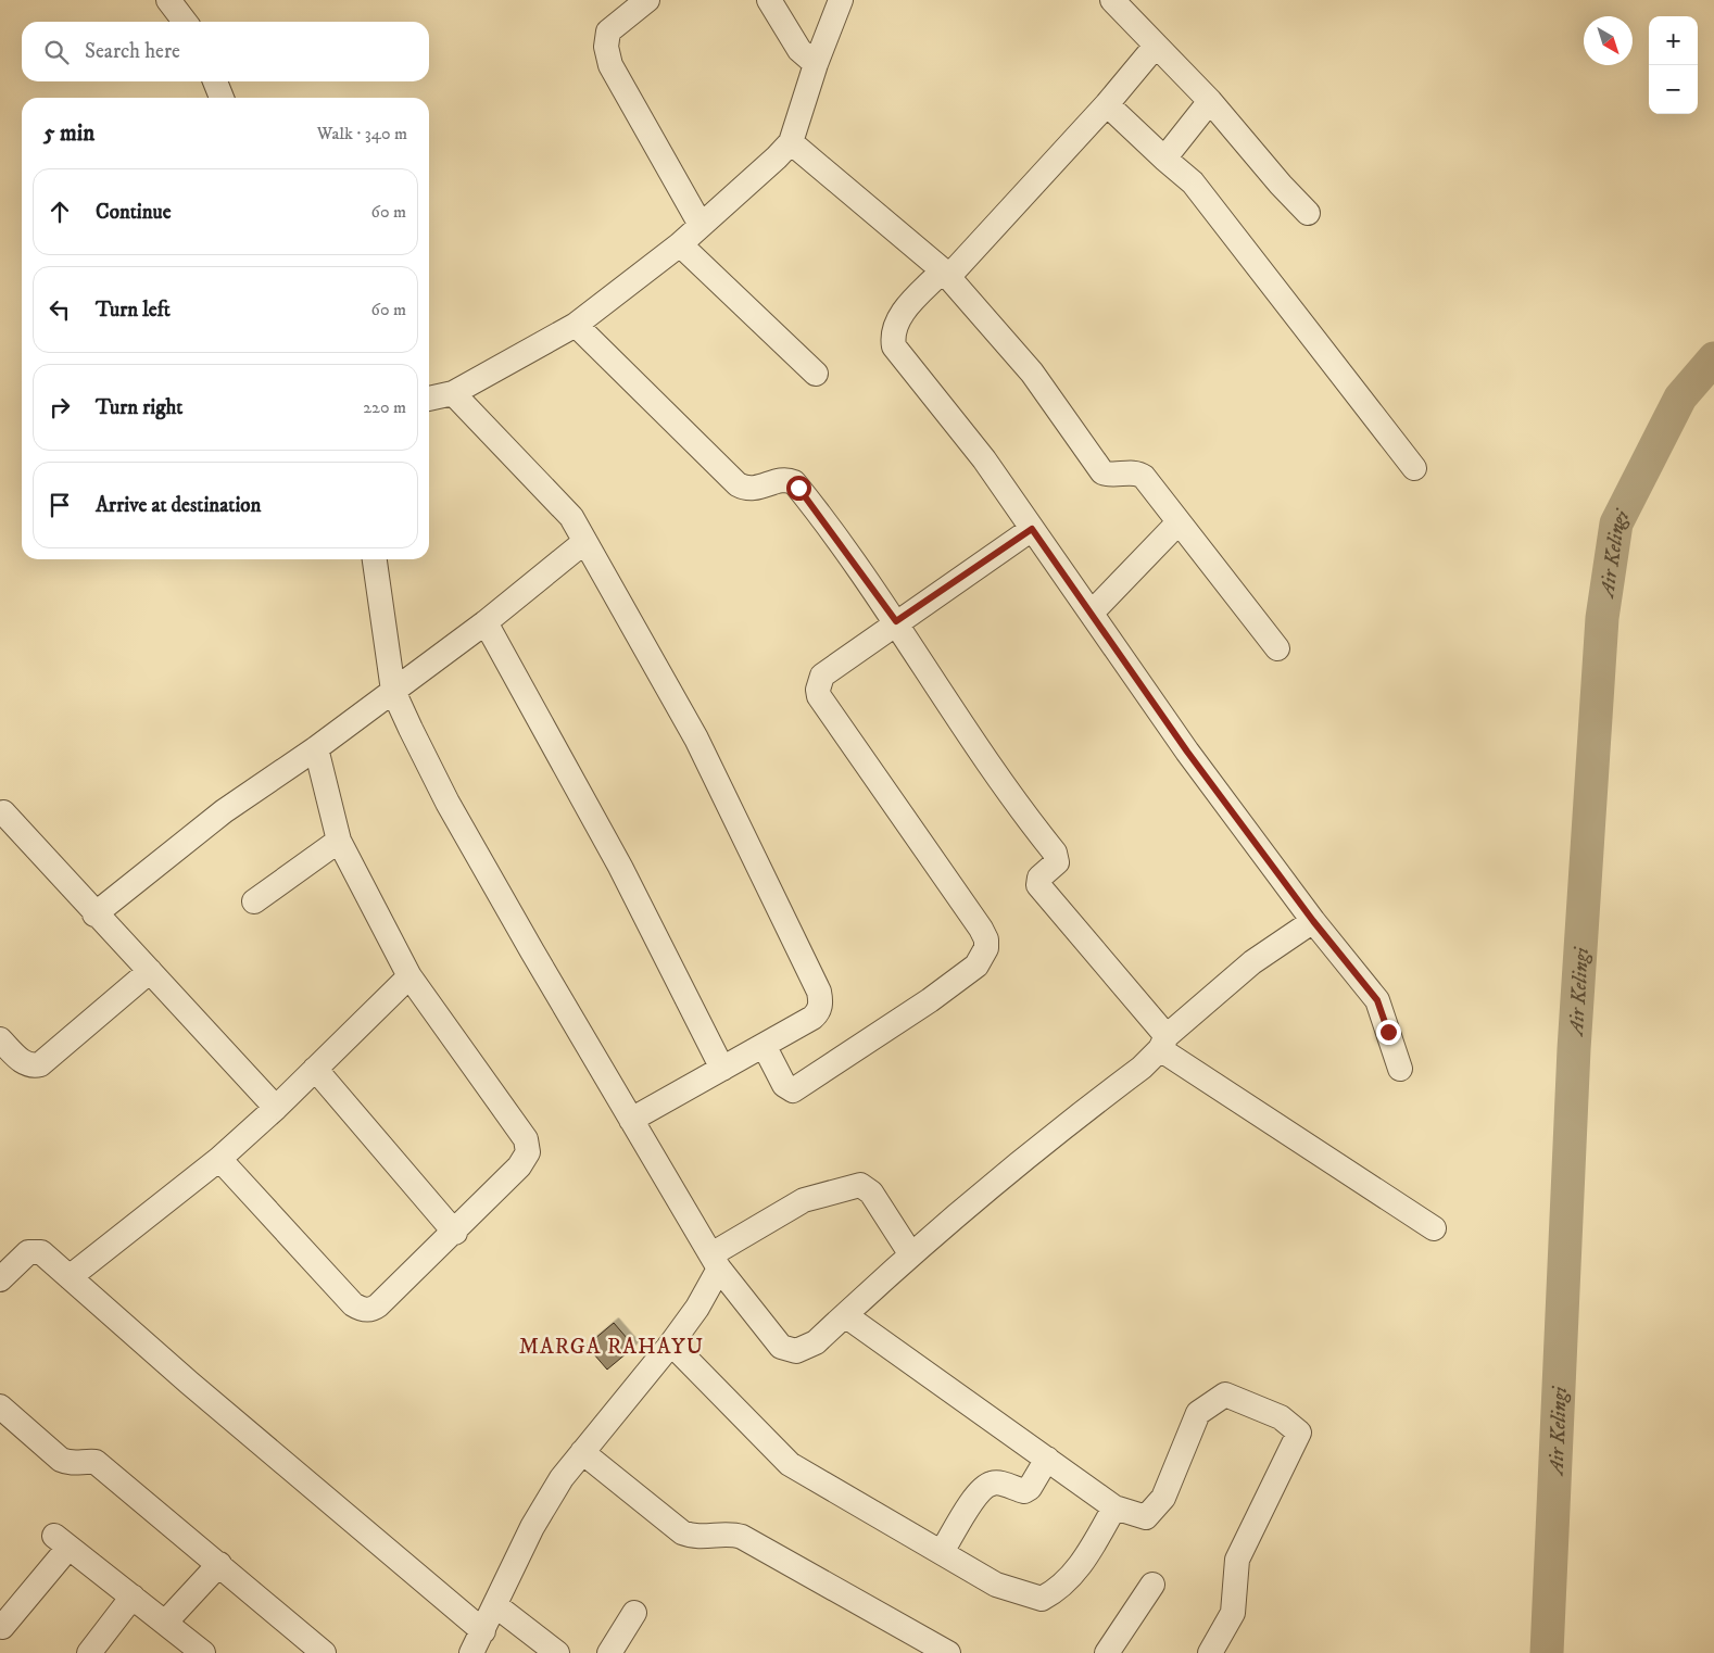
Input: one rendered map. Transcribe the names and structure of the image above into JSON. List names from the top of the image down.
{
  "districts": ["MARGA RAHAYU"],
  "water": ["Air Kelingi"],
  "north": "bottom right",
  "page": {
    "map_buttons": ["+", "−"],
    "search": "Search here",
    "heading": ["5 min", "Walk · 340 m"],
    "list": [
      ["Continue", "60 m"],
      ["Turn left", "60 m"],
      ["Turn right", "220 m"],
      "Arrive at destination"
    ]
  }
}
